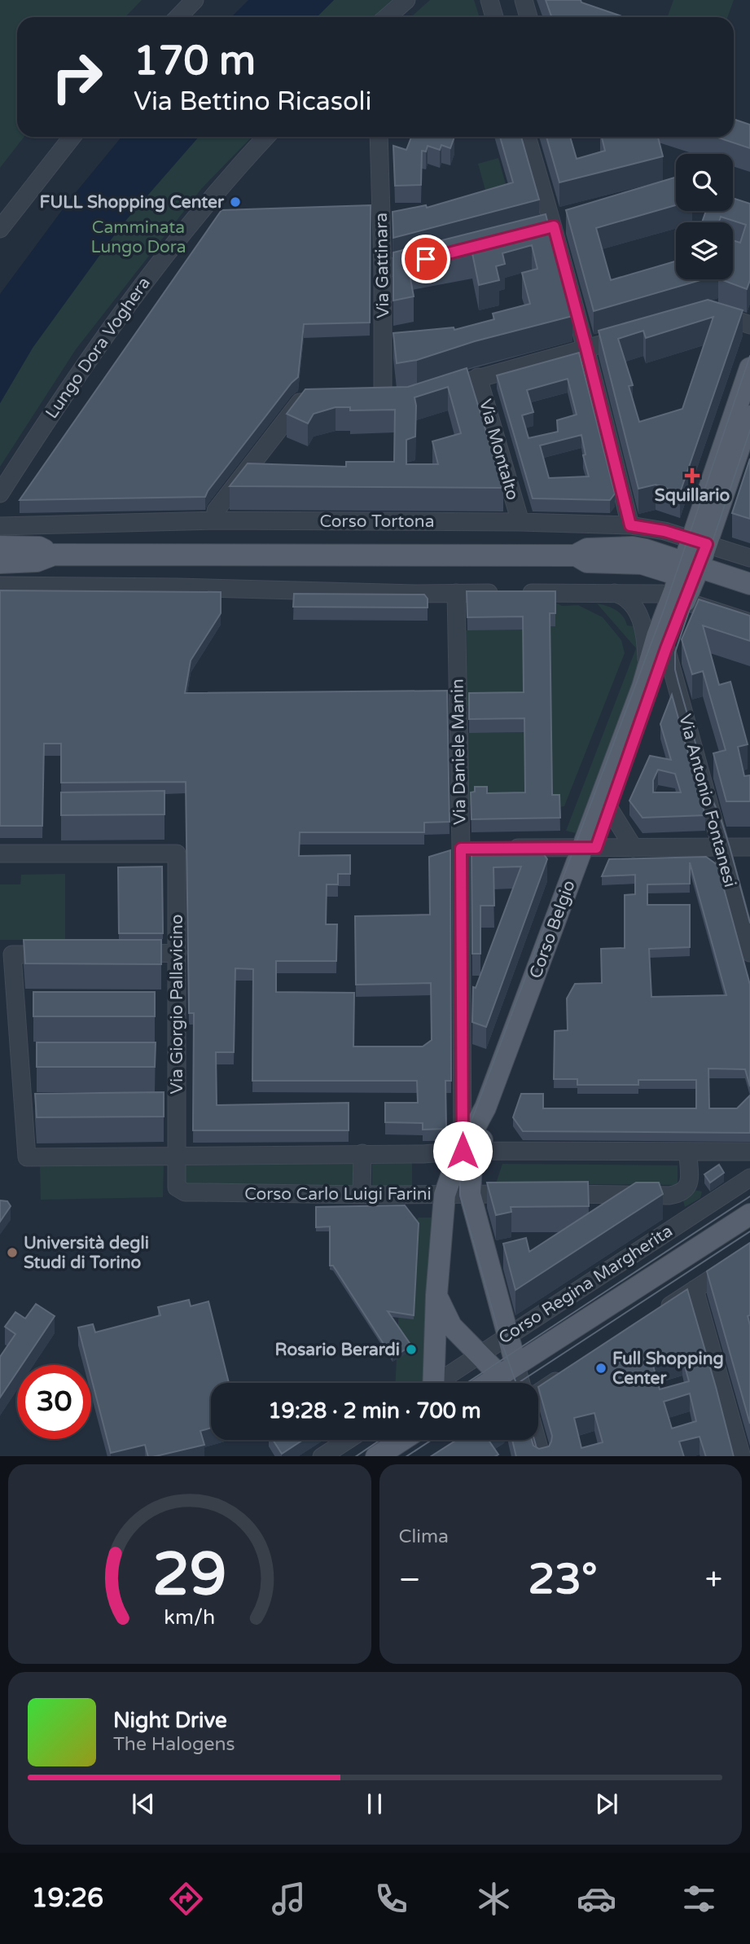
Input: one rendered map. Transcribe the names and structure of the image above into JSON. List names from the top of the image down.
{
  "streets": {
    "main road": ["Corso Tortona", "Corso Belgio", "Corso Regina Margherita"],
    "street": [
      "Via Gattinara",
      "Lungo Dora Voghera",
      "Via Montalto",
      "Via Daniele Manin",
      "Via Antonio Fontanesi",
      "Via Giorgio Pallavicino",
      "Corso Carlo Luigi Farini"
    ]
  },
  "crossings": [
    ["Via Montalto", "Corso Tortona"],
    ["Corso Tortona", "Corso Belgio"],
    ["Via Daniele Manin", "Corso Belgio"],
    ["Via Antonio Fontanesi", "Corso Belgio"],
    ["Corso Belgio", "Corso Carlo Luigi Farini"],
    ["Corso Belgio", "Corso Regina Margherita"],
    ["Via Giorgio Pallavicino", "Corso Carlo Luigi Farini"]
  ],
  "parks": ["Camminata Lungo Dora"],
  "places": {
    "other": [
      "FULL Shopping Center",
      "Università degli Studi di Torino",
      "Rosario Berardi",
      "Full Shopping Center"
    ],
    "health": ["Squillario"]
  },
  "page": {
    "turn": ["170 m", "Via Bettino Ricasoli"],
    "limit": "30",
    "trip": "19:28 · 2 min · 700 m",
    "tile": "Clima",
    "heat": ["−", "23°", "+"],
    "song": ["Night Drive", "The Halogens"],
    "tabs": "19:26",
    "gauge": ["29", "km/h"]
  }
}
